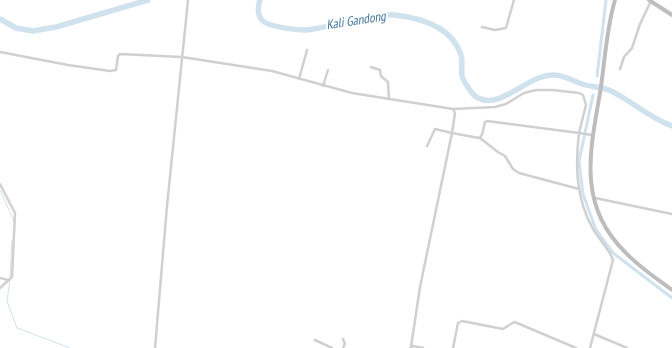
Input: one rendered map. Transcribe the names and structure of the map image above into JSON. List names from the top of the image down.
{
  "water": ["Kali Gandong"]
}
